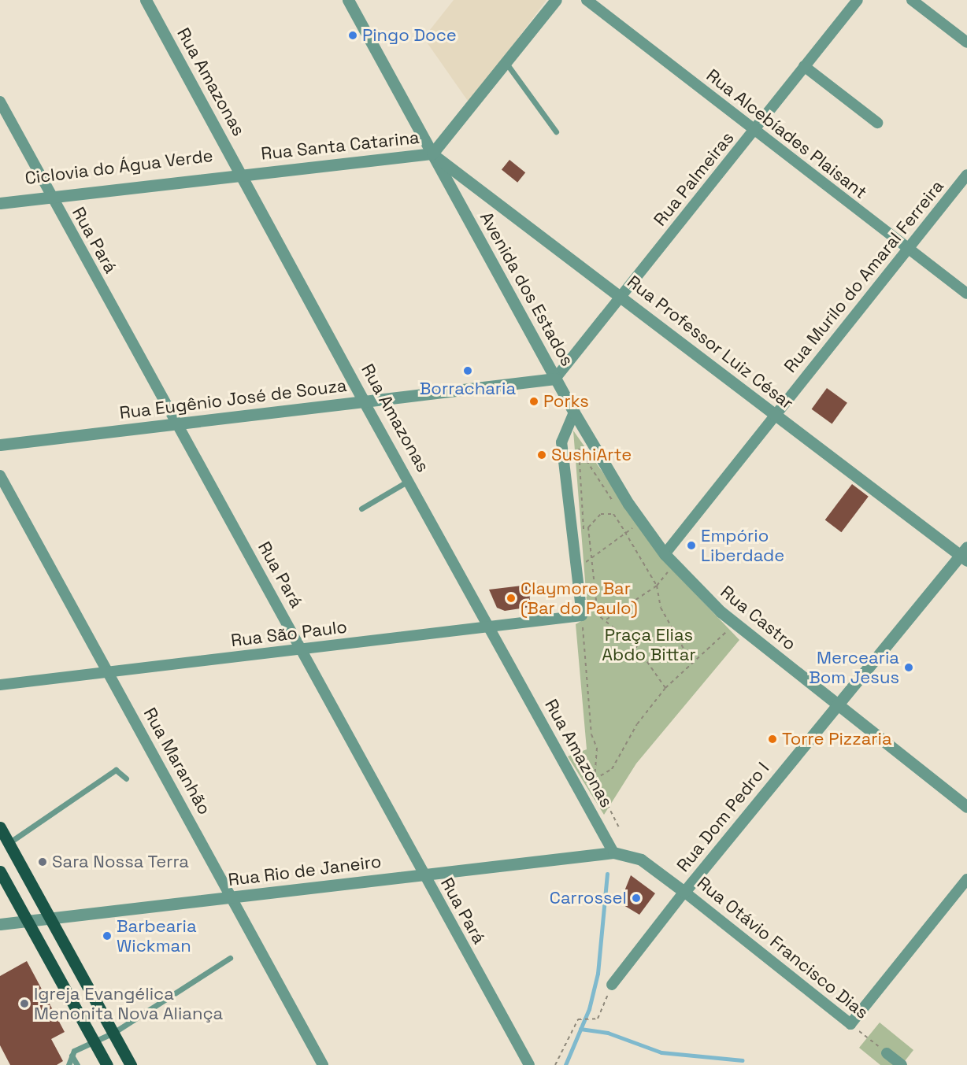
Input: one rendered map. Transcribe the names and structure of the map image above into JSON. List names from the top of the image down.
{
  "streets": {
    "street": [
      "Rua Amazonas",
      "Rua Alcebíades Plaisant",
      "Rua Santa Catarina",
      "Rua Palmeiras",
      "Rua Pará",
      "Rua Murilo do Amaral Ferreira",
      "Avenida dos Estados",
      "Rua Professor Luiz César",
      "Rua Eugênio José de Souza",
      "Rua Castro",
      "Rua São Paulo",
      "Rua Maranhão",
      "Rua Dom Pedro I",
      "Rua Rio de Janeiro",
      "Rua Otávio Francisco Dias"
    ]
  },
  "crossings": [
    ["Rua Amazonas", "Rua Santa Catarina"],
    ["Rua Amazonas", "Rua Eugênio José de Souza"],
    ["Rua Amazonas", "Rua São Paulo"],
    ["Rua Amazonas", "Rua Rio de Janeiro"],
    ["Rua Amazonas", "Rua Otávio Francisco Dias"],
    ["Rua Alcebíades Plaisant", "Rua Palmeiras"],
    ["Rua Alcebíades Plaisant", "Rua Murilo do Amaral Ferreira"],
    ["Rua Santa Catarina", "Rua Pará"],
    ["Rua Santa Catarina", "Avenida dos Estados"],
    ["Rua Santa Catarina", "Rua Professor Luiz César"],
    ["Rua Palmeiras", "Avenida dos Estados"],
    ["Rua Palmeiras", "Rua Professor Luiz César"],
    ["Rua Palmeiras", "Rua Eugênio José de Souza"],
    ["Rua Pará", "Rua Eugênio José de Souza"],
    ["Rua Pará", "Rua São Paulo"],
    ["Rua Pará", "Rua Rio de Janeiro"],
    ["Rua Murilo do Amaral Ferreira", "Rua Professor Luiz César"],
    ["Rua Murilo do Amaral Ferreira", "Rua Castro"],
    ["Avenida dos Estados", "Rua Professor Luiz César"],
    ["Avenida dos Estados", "Rua Eugênio José de Souza"],
    ["Avenida dos Estados", "Rua Castro"],
    ["Avenida dos Estados", "Rua São Paulo"],
    ["Rua Professor Luiz César", "Rua Dom Pedro I"],
    ["Rua Castro", "Rua São Paulo"],
    ["Rua Castro", "Rua Dom Pedro I"],
    ["Rua São Paulo", "Rua Maranhão"],
    ["Rua Maranhão", "Rua Rio de Janeiro"],
    ["Rua Dom Pedro I", "Rua Otávio Francisco Dias"],
    ["Rua Rio de Janeiro", "Rua Otávio Francisco Dias"]
  ],
  "parks": ["Praça Elias Abdo Bittar"],
  "places": [
    "Pingo Doce",
    "Borracharia",
    "Porks",
    "SushiArte",
    "Empório Liberdade",
    "Claymore Bar (Bar do Paulo)",
    "Mercearia Bom Jesus",
    "Torre Pizzaria",
    "Sara Nossa Terra",
    "Carrossel",
    "Barbearia Wickman",
    "Igreja Evangélica Menonita Nova Aliança"
  ]
}
